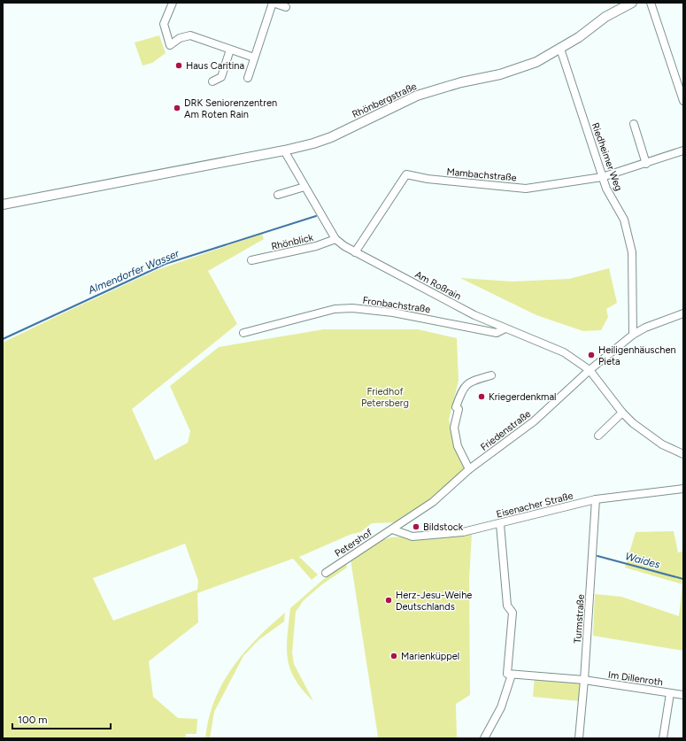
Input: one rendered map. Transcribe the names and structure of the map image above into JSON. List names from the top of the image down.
{
  "streets": {
    "street": [
      "Rhönbergstraße",
      "Riedheimer Weg",
      "Mambachstraße",
      "Rhönblick",
      "Am Roßrain",
      "Fronbachstraße",
      "Friedenstraße",
      "Eisenacher Straße",
      "Petershof",
      "Turmstraße",
      "Im Dillenroth"
    ]
  },
  "crossings": [
    ["Rhönbergstraße", "Riedheimer Weg"],
    ["Rhönbergstraße", "Am Roßrain"],
    ["Riedheimer Weg", "Mambachstraße"],
    ["Riedheimer Weg", "Friedenstraße"],
    ["Mambachstraße", "Am Roßrain"],
    ["Rhönblick", "Am Roßrain"],
    ["Am Roßrain", "Fronbachstraße"],
    ["Am Roßrain", "Friedenstraße"],
    ["Friedenstraße", "Eisenacher Straße"],
    ["Friedenstraße", "Petershof"],
    ["Eisenacher Straße", "Petershof"],
    ["Eisenacher Straße", "Turmstraße"],
    ["Turmstraße", "Im Dillenroth"]
  ],
  "water": ["Almendorfer Wasser", "Waides"],
  "parks": ["Friedhof Petersberg"],
  "places": [
    "Haus Caritina",
    "DRK Seniorenzentren Am Roten Rain",
    "Heiligenhäuschen Pieta",
    "Kriegerdenkmal",
    "Bildstock",
    "Herz-Jesu-Weihe Deutschlands",
    "Marienküppel"
  ],
  "scale_bar": "100 m"
}
